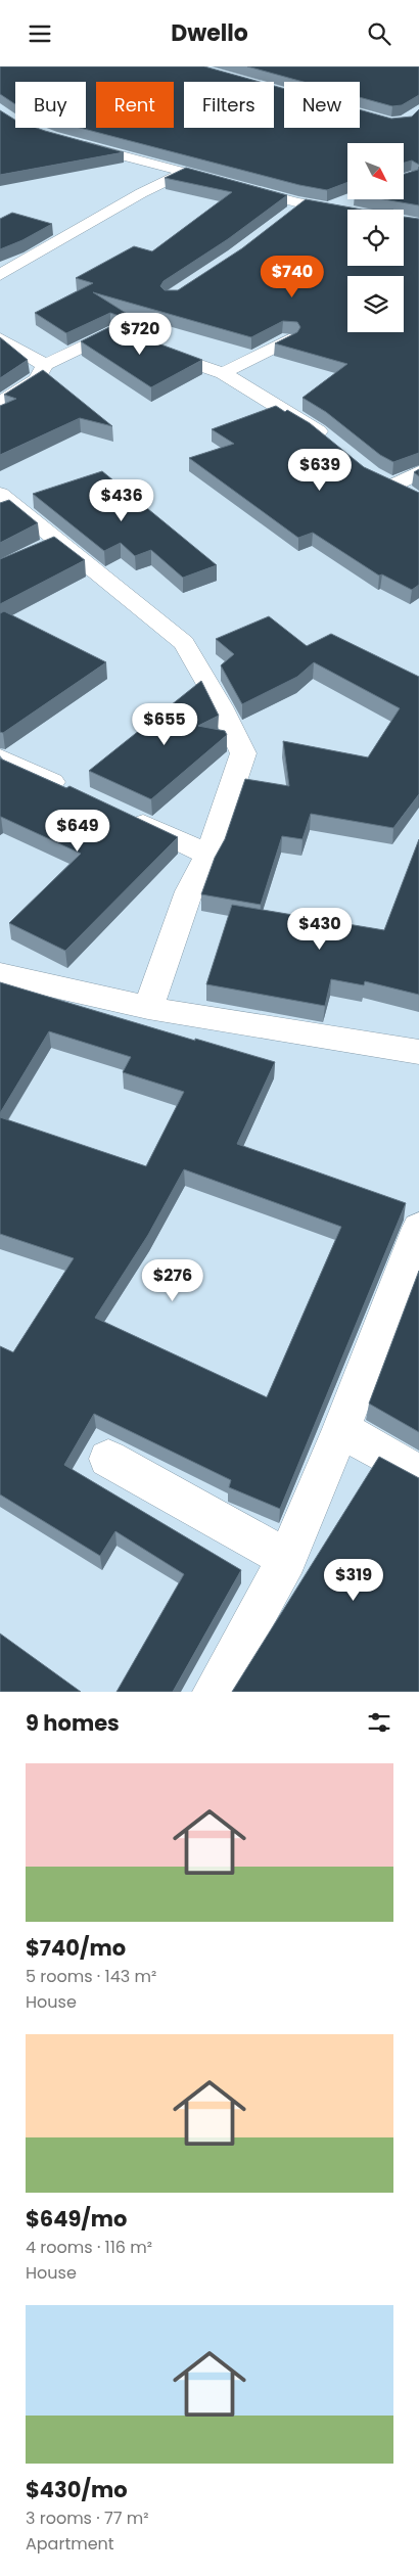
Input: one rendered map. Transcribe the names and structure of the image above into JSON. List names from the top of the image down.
{
  "north": "bottom right",
  "page": {
    "header": "Dwello",
    "chip": [
      "Buy",
      "Rent",
      "Filters",
      "New"
    ],
    "price": [
      "$740",
      "$720",
      "$639",
      "$436",
      "$655",
      "$649",
      "$430",
      "$276",
      "$319"
    ],
    "heading": "9 homes",
    "list": [
      {
        "name": "$740/mo",
        "note": "5 rooms · 143 m² · House"
      },
      {
        "name": "$649/mo",
        "note": "4 rooms · 116 m² · House"
      },
      {
        "name": "$430/mo",
        "note": "3 rooms · 77 m² · Apartment"
      }
    ]
  }
}
